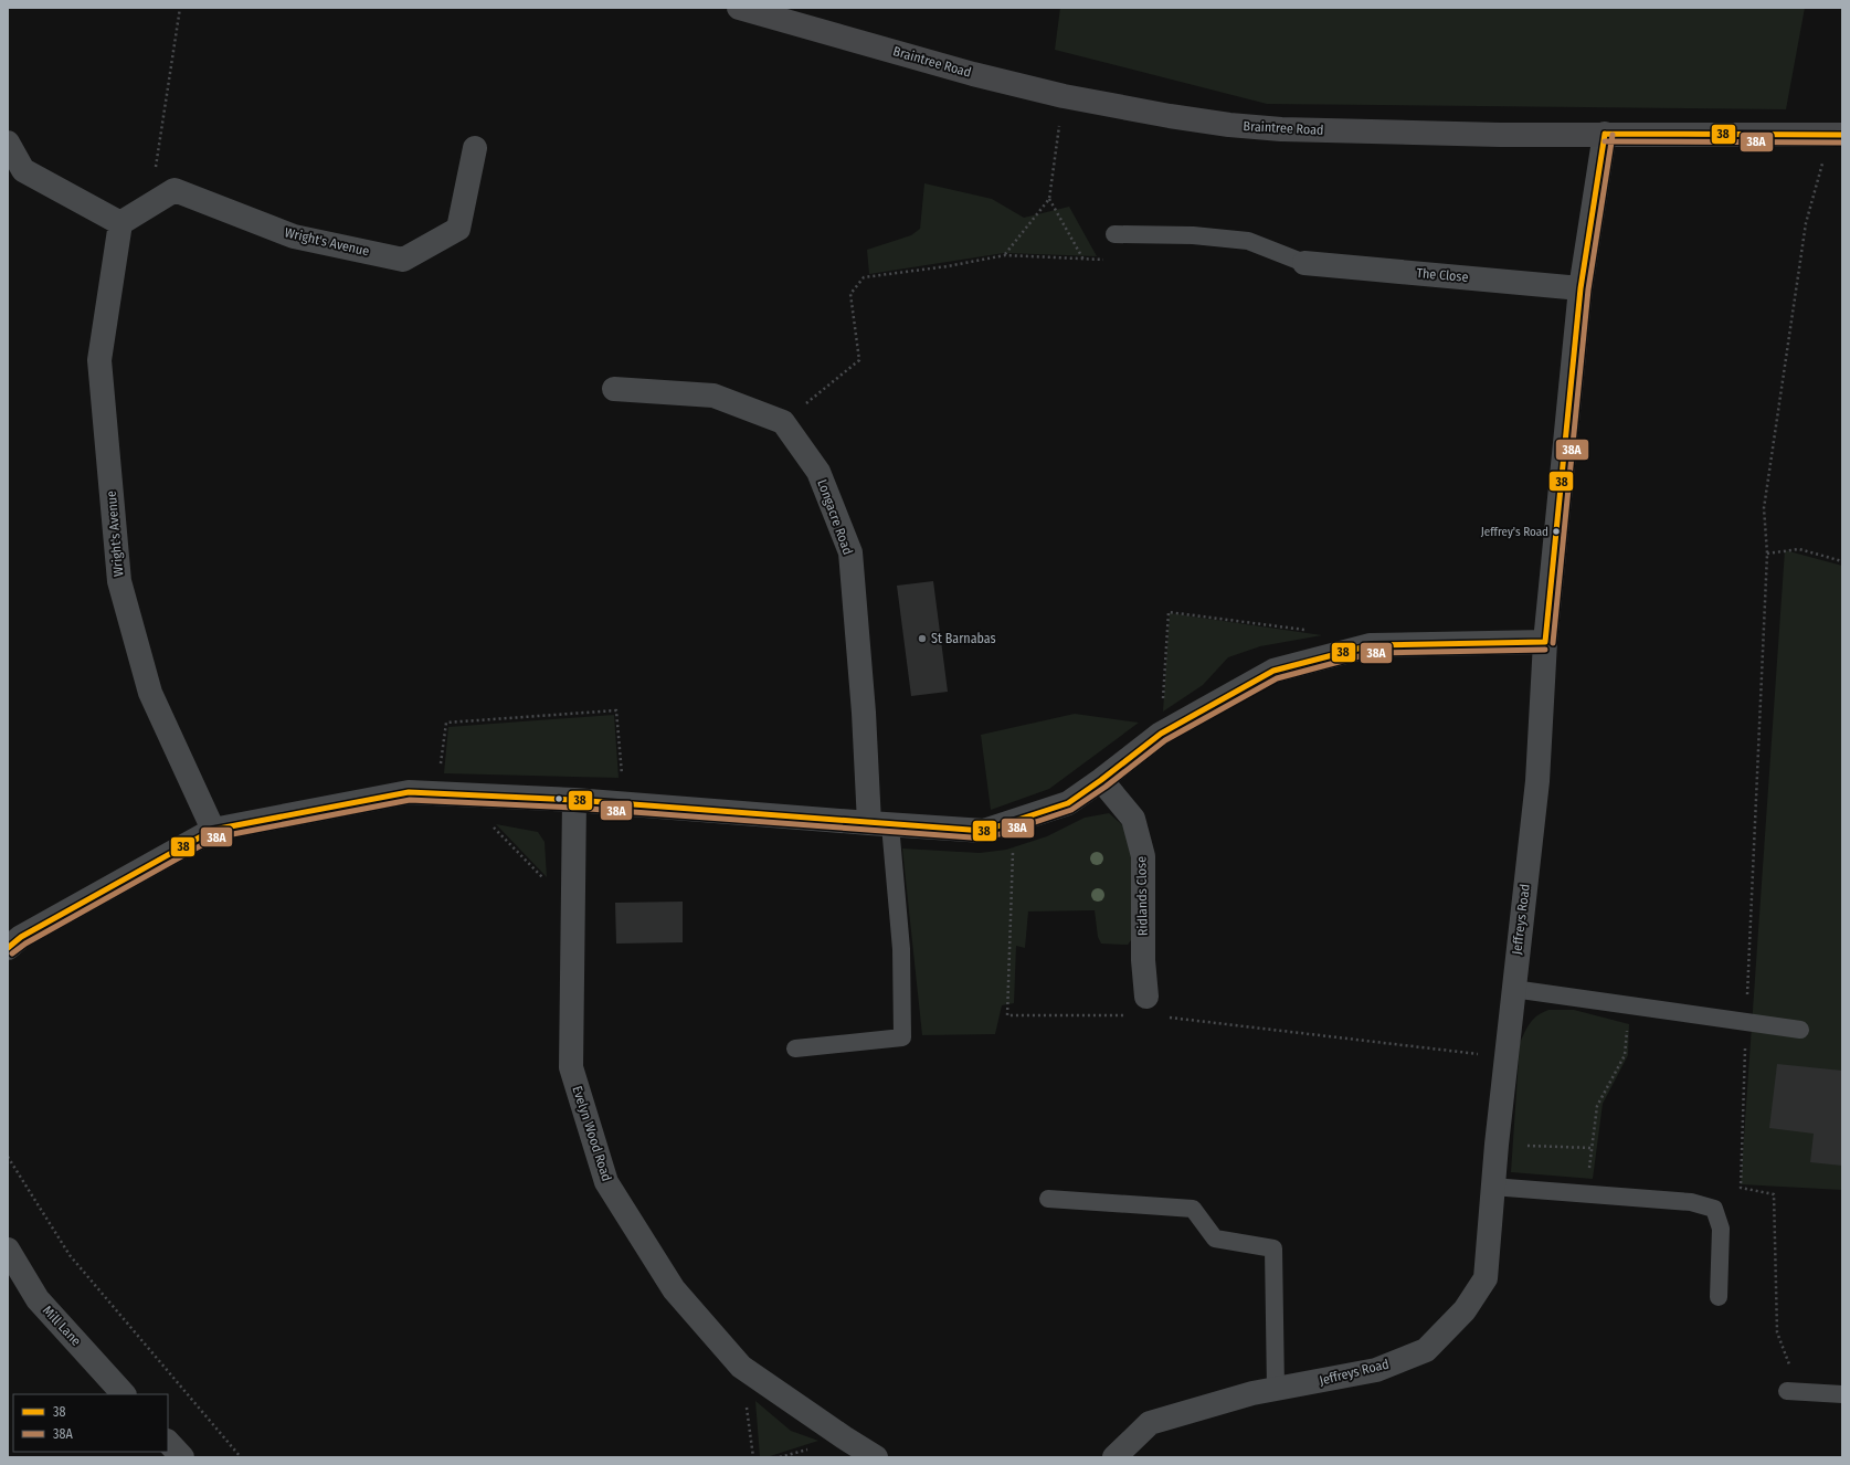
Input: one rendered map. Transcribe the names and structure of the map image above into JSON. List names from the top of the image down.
{
  "streets": {
    "main road": ["Braintree Road"],
    "street": [
      "Wright's Avenue",
      "The Close",
      "Longacre Road",
      "Ridlands Close",
      "Jeffreys Road",
      "Evelyn Wood Road",
      "Mill Lane"
    ]
  },
  "crossings": [
    ["Braintree Road", "Jeffreys Road"],
    ["The Close", "Jeffreys Road"]
  ],
  "places": ["Jeffrey's Road", "St Barnabas"],
  "lines": ["transit line 38", "transit line 38A"],
  "legend": ["38", "38A"]
}
